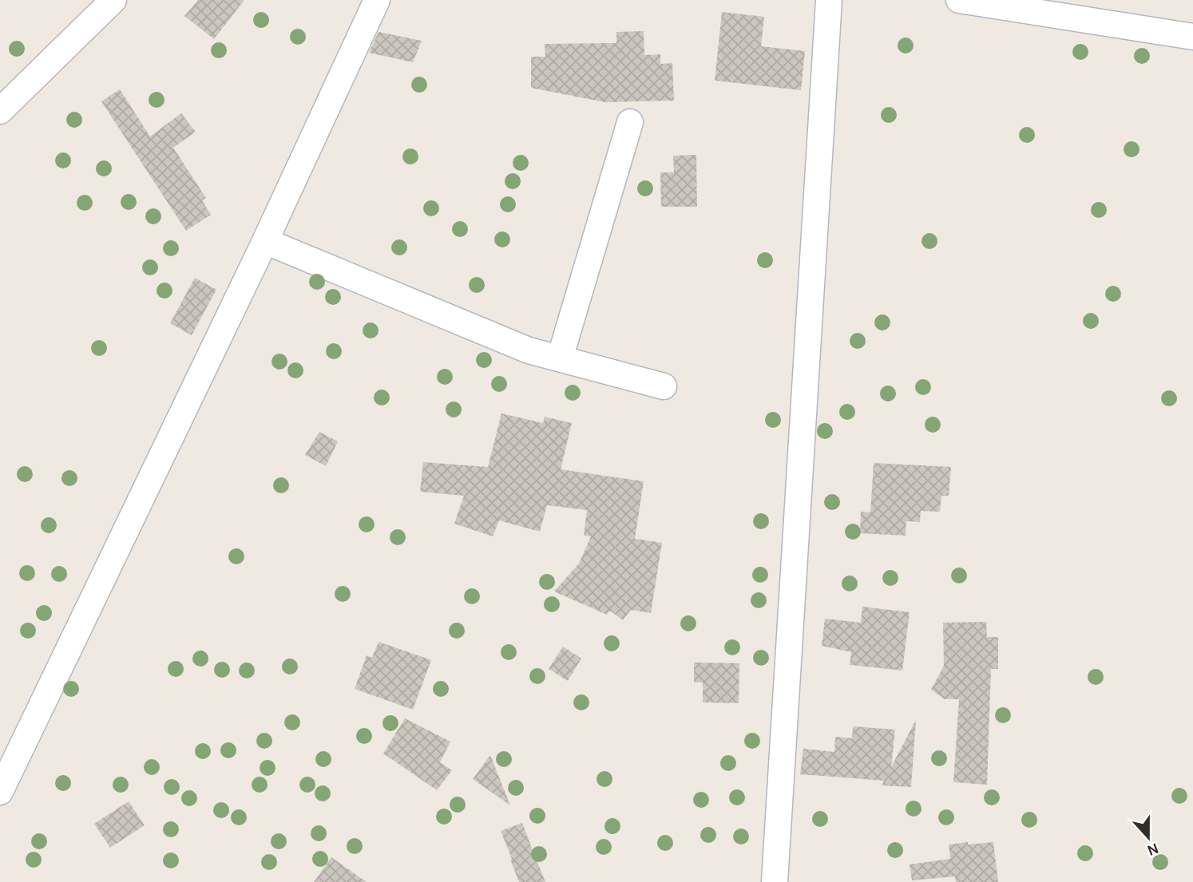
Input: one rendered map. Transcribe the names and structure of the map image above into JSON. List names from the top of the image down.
{
  "north": "bottom"
}
